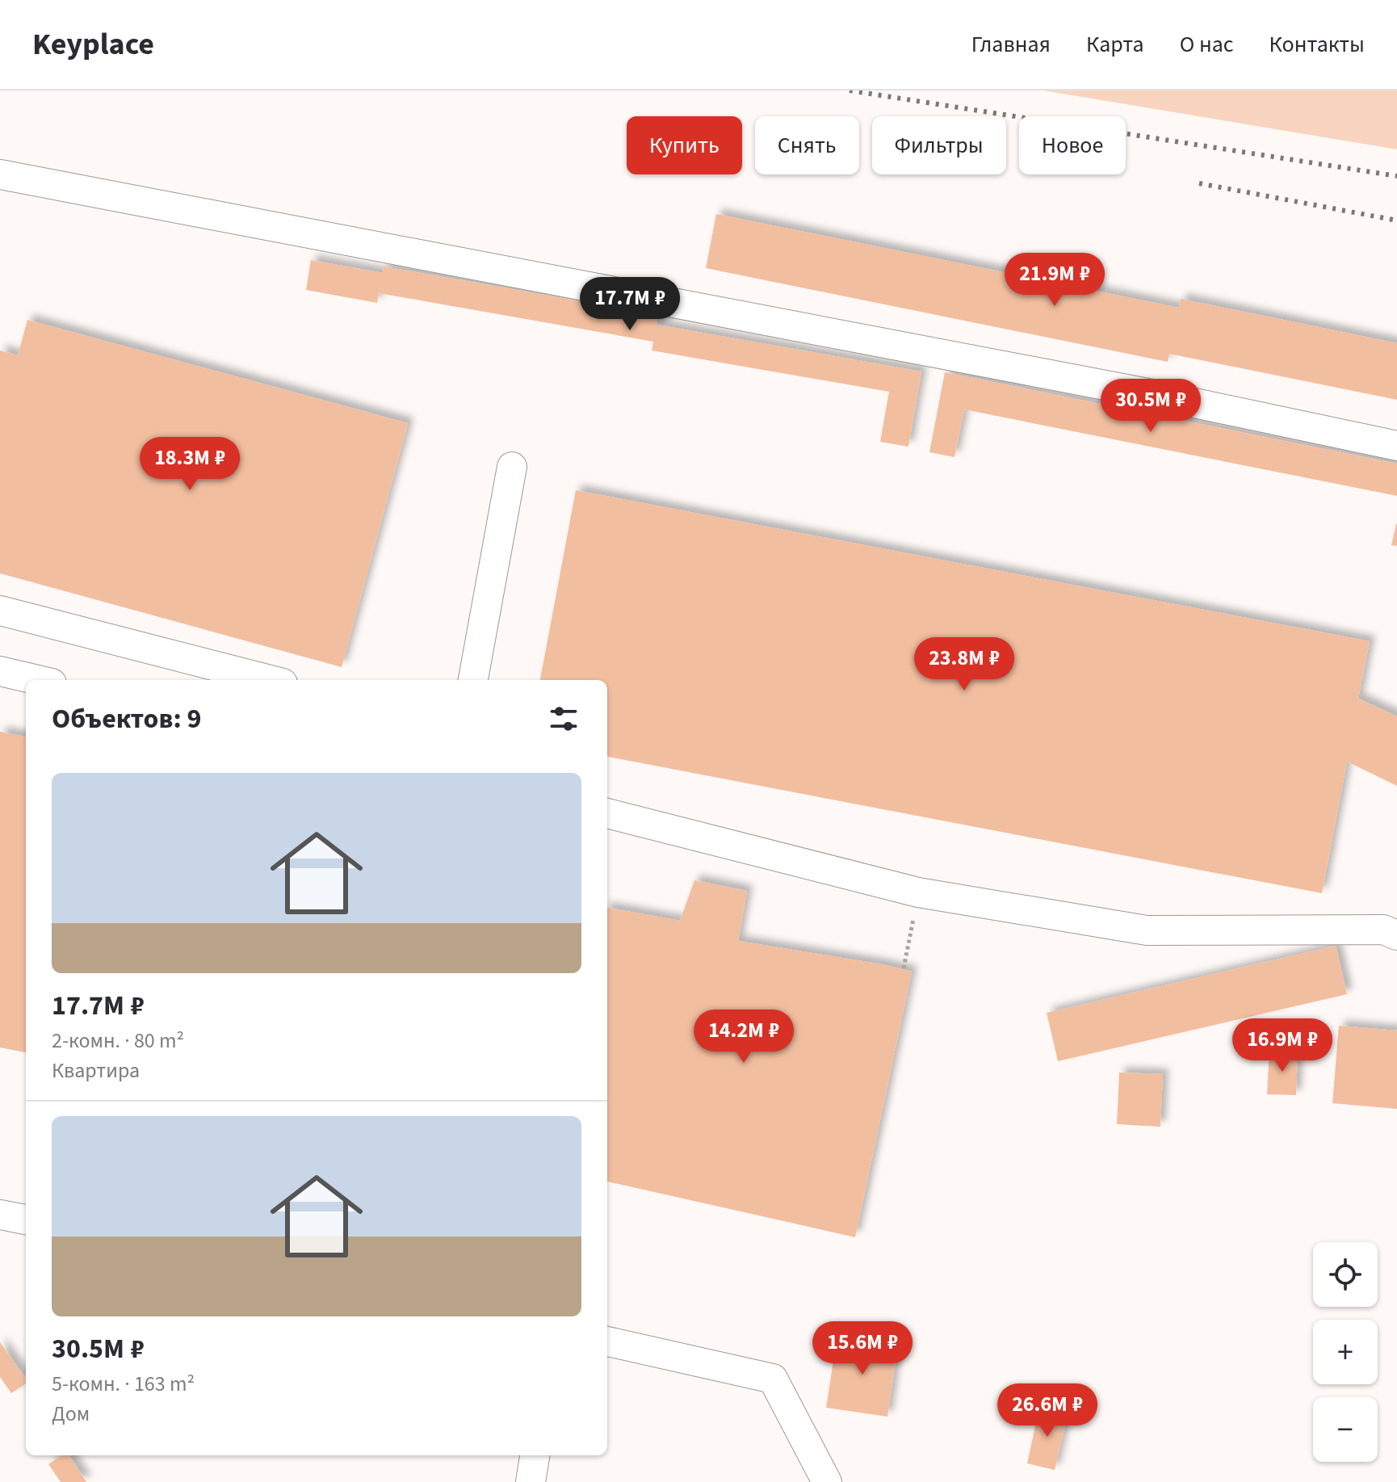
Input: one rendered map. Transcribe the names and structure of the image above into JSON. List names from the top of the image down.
{
  "page": {
    "header": "Keyplace",
    "nav": [
      "Главная",
      "Карта",
      "О нас",
      "Контакты"
    ],
    "chip": [
      "Купить",
      "Снять",
      "Фильтры",
      "Новое"
    ],
    "price": [
      "21.9M ₽",
      "17.7M ₽",
      "30.5M ₽",
      "18.3M ₽",
      "23.8M ₽",
      "14.2M ₽",
      "16.9M ₽",
      "15.6M ₽",
      "26.6M ₽"
    ],
    "heading": "Объектов: 9",
    "list": [
      {
        "name": "17.7M ₽",
        "note": "2-комн. · 80 m² · Квартира"
      },
      {
        "name": "30.5M ₽",
        "note": "5-комн. · 163 m² · Дом"
      }
    ],
    "map_buttons": ["+", "−"]
  }
}
